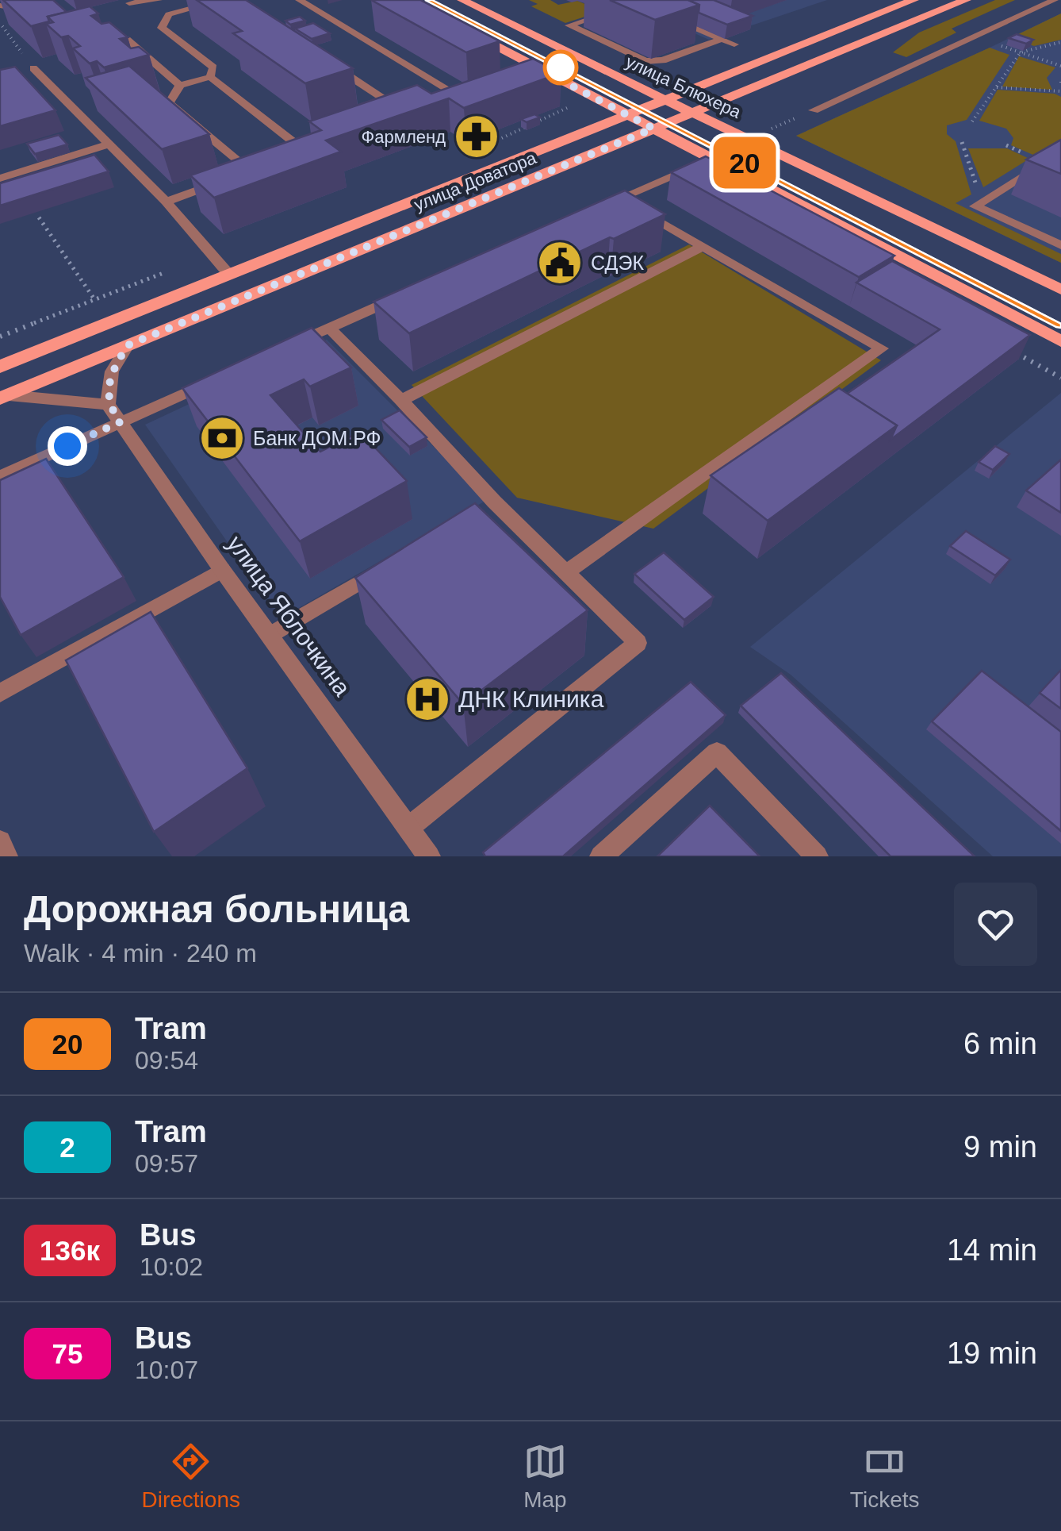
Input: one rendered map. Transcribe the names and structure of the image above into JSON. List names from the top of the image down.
{
  "streets": {
    "main road": ["улица Блюхера", "улица Доватора"],
    "street": ["улица Яблочкина"]
  },
  "crossings": [
    ["улица Блюхера", "улица Доватора"]
  ],
  "places": {
    "pharmacy": ["Фармленд"],
    "public building": ["СДЭК"],
    "bank": ["Банк ДОМ.РФ"],
    "hospital": ["ДНК Клиника"]
  },
  "lines": ["tram line 20"],
  "page": {
    "on_map": "20",
    "heading": ["Дорожная больница", "Walk · 4 min · 240 m"],
    "list": [
      {
        "mark": "20",
        "name": "Tram",
        "note": "09:54",
        "value": "6 min"
      },
      {
        "mark": "2",
        "name": "Tram",
        "note": "09:57",
        "value": "9 min"
      },
      {
        "mark": "136к",
        "name": "Bus",
        "note": "10:02",
        "value": "14 min"
      },
      {
        "mark": "75",
        "name": "Bus",
        "note": "10:07",
        "value": "19 min"
      }
    ],
    "tabs": ["Directions", "Map", "Tickets"]
  }
}
